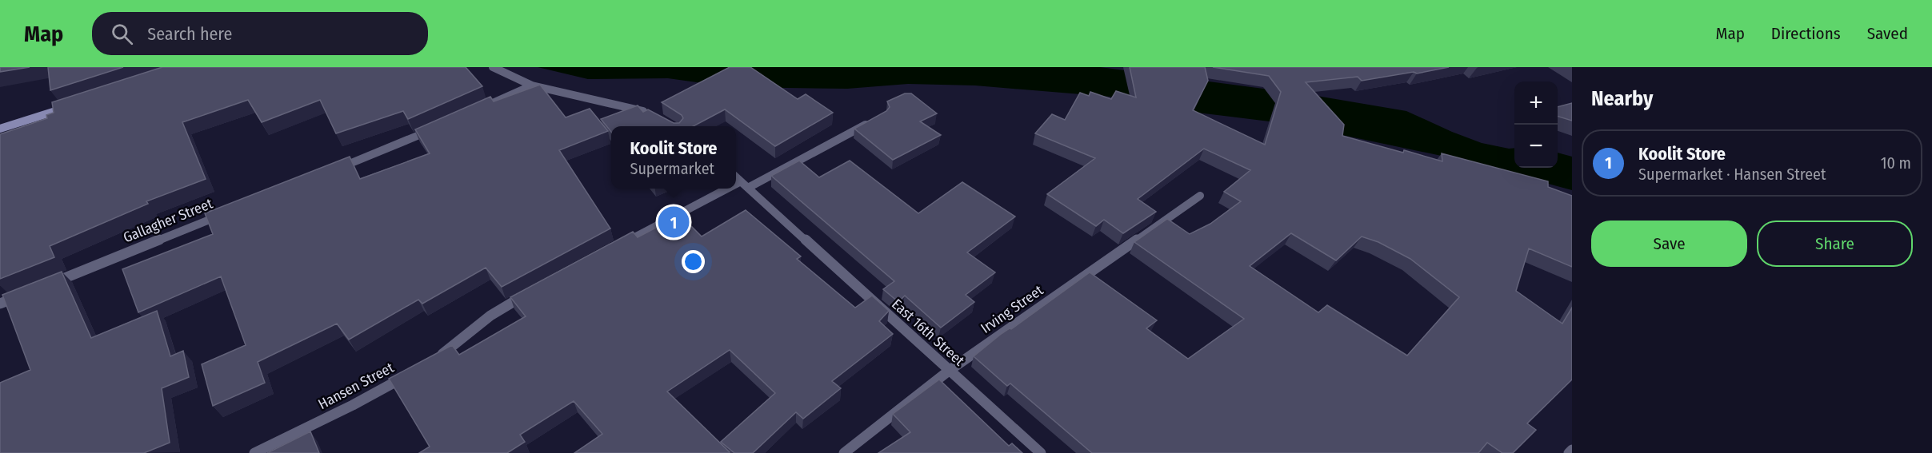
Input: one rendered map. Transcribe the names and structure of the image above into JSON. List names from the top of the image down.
{
  "streets": {
    "street": [
      "Gallagher Street",
      "Irving Street",
      "East 16th Street",
      "Hansen Street"
    ]
  },
  "crossings": [
    ["Irving Street", "East 16th Street"]
  ],
  "page": {
    "header": "Map",
    "search": "Search here",
    "nav": ["Map", "Directions", "Saved"],
    "heading": "Nearby",
    "map_buttons": ["+", "−"],
    "popup": ["Koolit Store", "Supermarket"],
    "list": [
      {
        "mark": "1",
        "name": "Koolit Store",
        "note": "Supermarket · Hansen Street",
        "value": "10 m"
      }
    ],
    "pins": "1",
    "buttons": ["Save", "Share"]
  }
}
